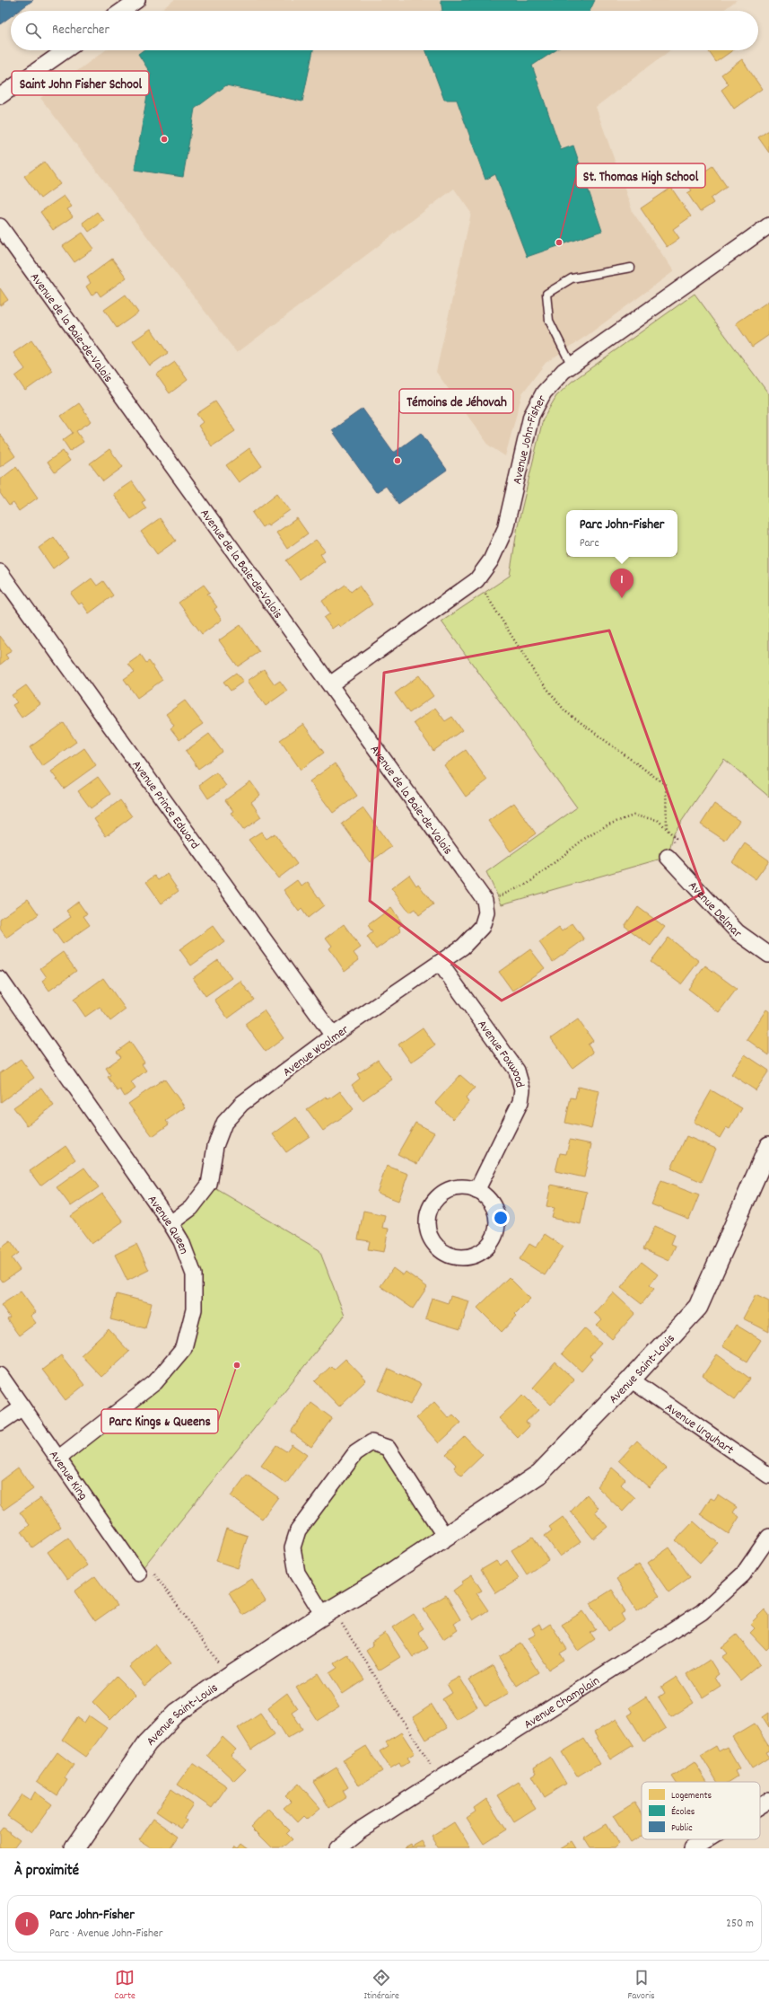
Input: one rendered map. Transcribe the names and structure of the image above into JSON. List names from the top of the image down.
{
  "streets": {
    "street": [
      "Avenue de la Baie-de-Valois",
      "Avenue John-Fisher",
      "Avenue Prince Edward",
      "Avenue Delmar",
      "Avenue Woolmer",
      "Avenue Foxwood",
      "Avenue Queen",
      "Avenue Saint-Louis",
      "Avenue Urquhart",
      "Avenue King",
      "Avenue Champlain"
    ]
  },
  "crossings": [
    ["Avenue de la Baie-de-Valois", "Avenue John-Fisher"],
    ["Avenue de la Baie-de-Valois", "Avenue Woolmer"],
    ["Avenue Prince Edward", "Avenue Woolmer"],
    ["Avenue Woolmer", "Avenue Foxwood"],
    ["Avenue Woolmer", "Avenue Queen"],
    ["Avenue Queen", "Avenue King"],
    ["Avenue Saint-Louis", "Avenue Urquhart"]
  ],
  "places": [
    "Saint John Fisher School",
    "St. Thomas High School",
    "Témoins de Jéhovah",
    "Parc Kings & Queens"
  ],
  "legend": ["Logements", "Écoles", "Public"],
  "page": {
    "search": "Rechercher",
    "popup": ["Parc John-Fisher", "Parc"],
    "pins": "1",
    "heading": "À proximité",
    "list": [
      {
        "mark": "1",
        "name": "Parc John-Fisher",
        "note": "Parc · Avenue John-Fisher",
        "value": "250 m"
      }
    ],
    "nav": ["Carte", "Itinéraire", "Favoris"]
  }
}
